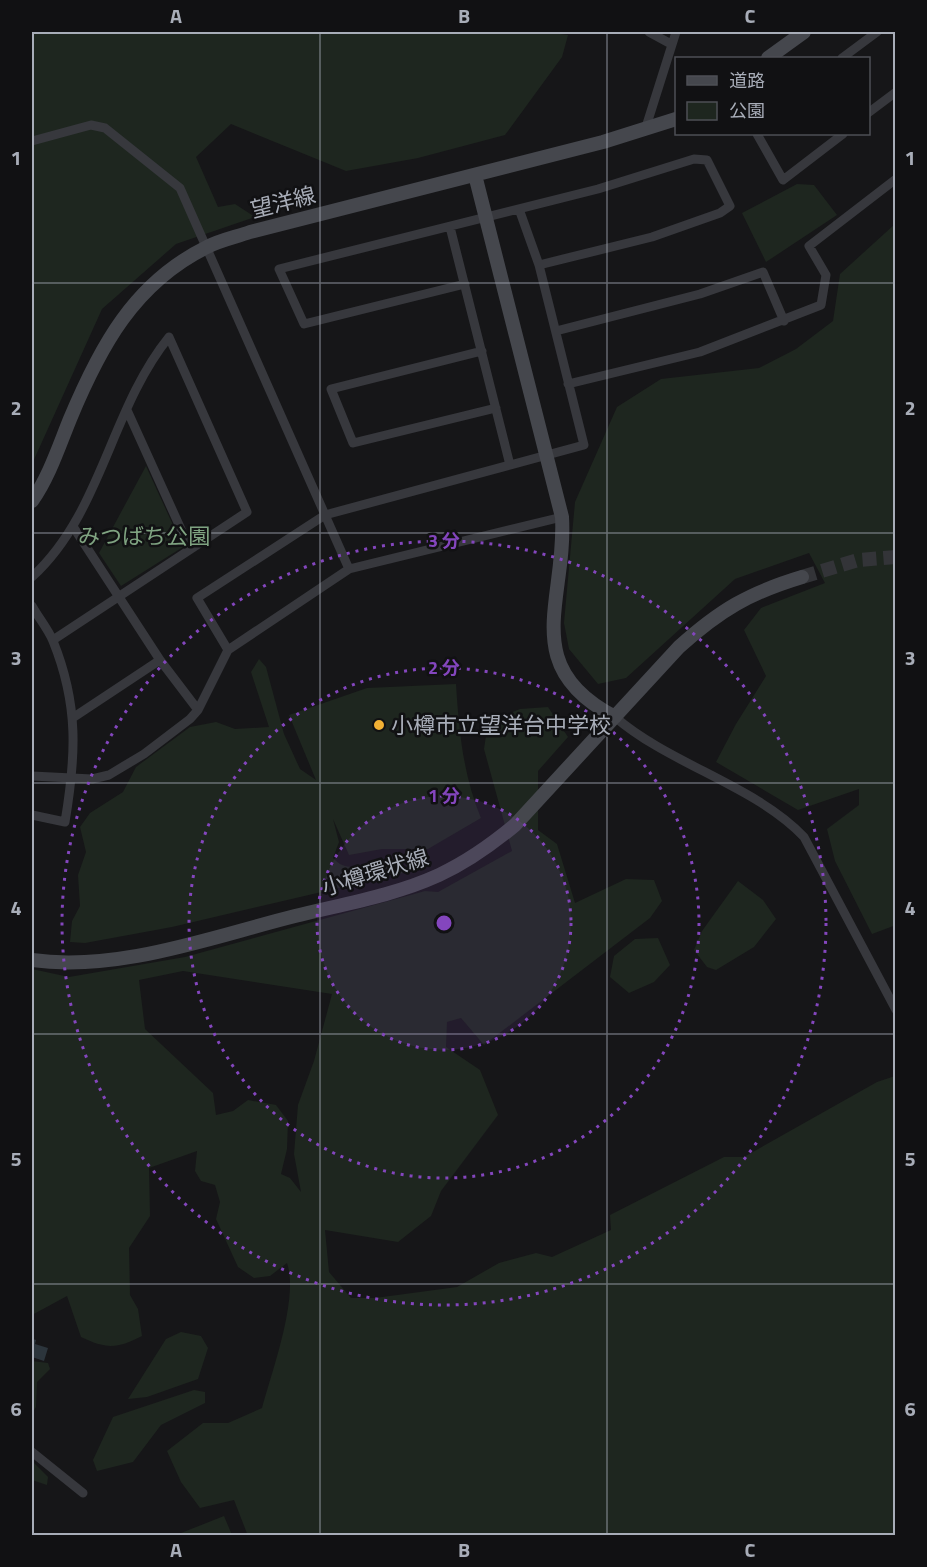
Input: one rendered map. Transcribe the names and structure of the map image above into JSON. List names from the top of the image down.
{
  "streets": {
    "street": ["望洋線", "小樽環状線"]
  },
  "parks": ["みつばち公園"],
  "places": ["小樽市立望洋台中学校"],
  "legend": ["道路", "公園"],
  "grid": {
    "columns": ["A", "B", "C"],
    "rows": [
      "1",
      "2",
      "3",
      "4",
      "5",
      "6"
    ]
  },
  "rings": ["3 分", "2 分", "1 分"]
}
